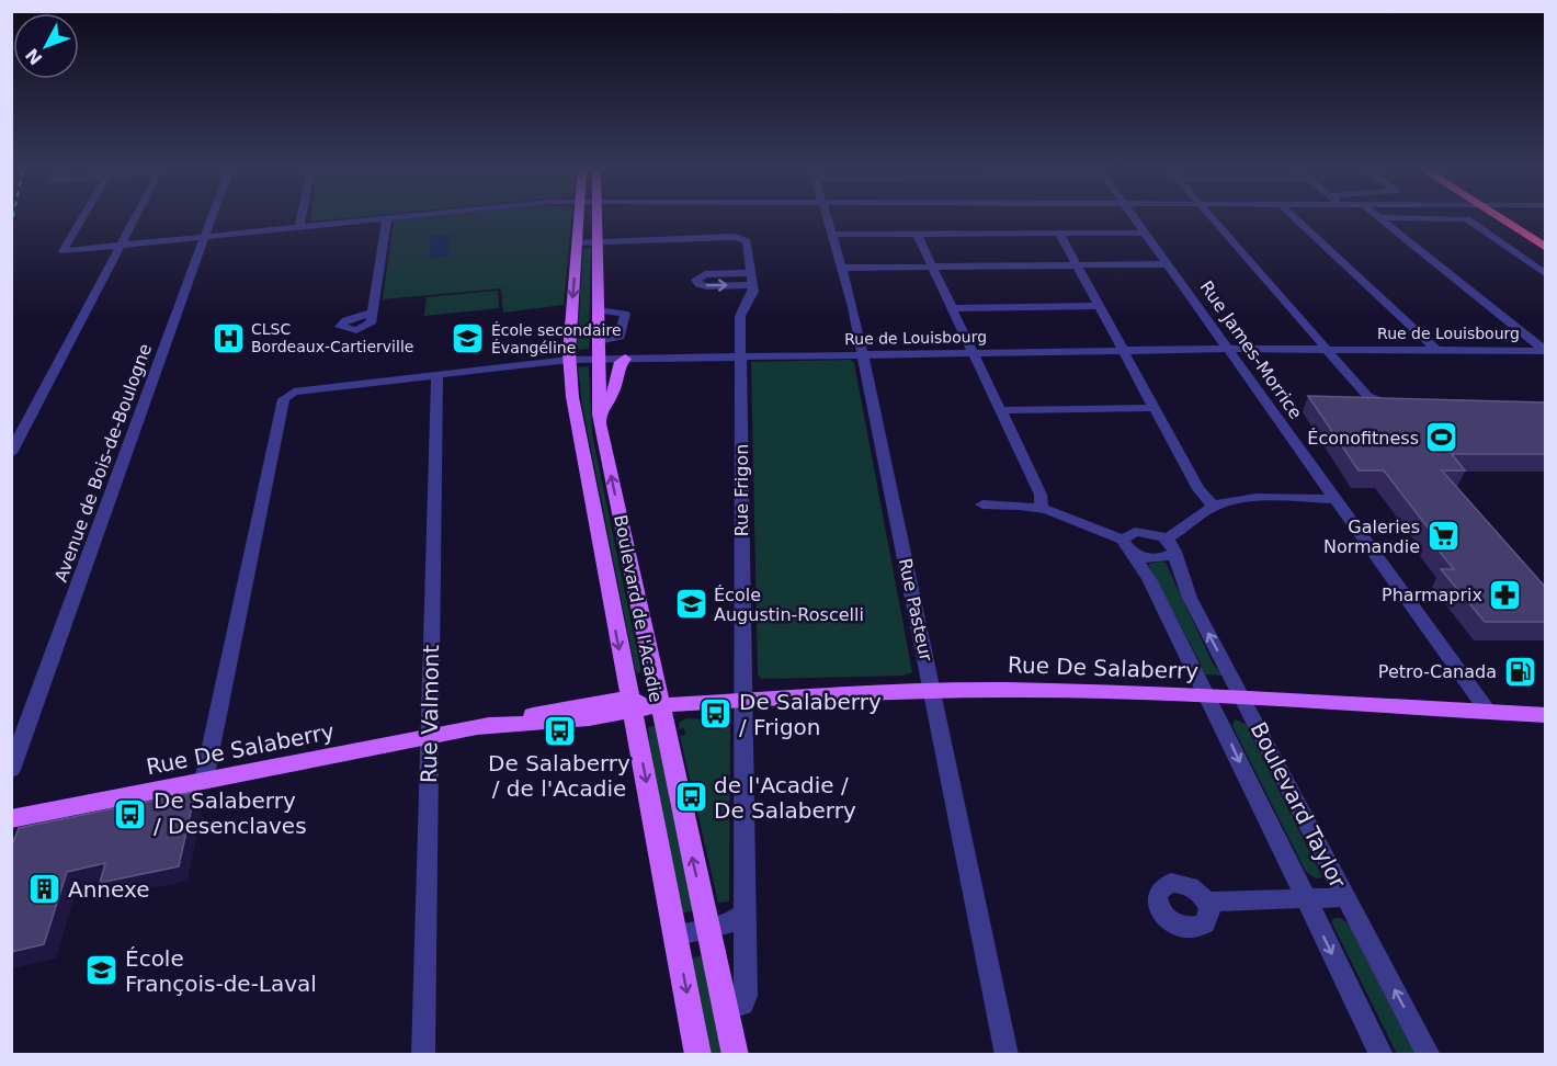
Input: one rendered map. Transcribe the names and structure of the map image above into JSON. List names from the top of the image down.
{
  "streets": {
    "main road": ["Boulevard de l'Acadie", "Rue De Salaberry"],
    "street": [
      "Rue de Louisbourg",
      "Rue James-Morrice",
      "Avenue de Bois-de-Boulogne",
      "Rue Frigon",
      "Rue Pasteur",
      "Rue Valmont",
      "Boulevard Taylor"
    ]
  },
  "crossings": [
    ["Rue de Louisbourg", "Rue James-Morrice"],
    ["Rue de Louisbourg", "Rue Frigon"],
    ["Rue de Louisbourg", "Boulevard de l'Acadie"],
    ["Rue de Louisbourg", "Rue Pasteur"],
    ["Rue de Louisbourg", "Rue De Salaberry"],
    ["Rue de Louisbourg", "Rue Valmont"],
    ["Rue James-Morrice", "Rue De Salaberry"],
    ["Rue Frigon", "Boulevard de l'Acadie"],
    ["Rue Frigon", "Rue De Salaberry"],
    ["Boulevard de l'Acadie", "Rue De Salaberry"],
    ["Rue Pasteur", "Rue De Salaberry"],
    ["Rue De Salaberry", "Rue Valmont"],
    ["Rue De Salaberry", "Boulevard Taylor"]
  ],
  "places": {
    "hospital": ["CLSC Bordeaux-Cartierville"],
    "school or university": ["École secondaire Évangéline", "École Augustin-Roscelli", "École François-de-Laval"],
    "sports": ["Éconofitness"],
    "supermarket": ["Galeries Normandie"],
    "pharmacy": ["Pharmaprix"],
    "fuel station": ["Petro-Canada"],
    "bus stop": [
      "De Salaberry / Frigon",
      "De Salaberry / de l'Acadie",
      "de l'Acadie / De Salaberry",
      "De Salaberry / Desenclaves"
    ],
    "building": ["Annexe"]
  },
  "north": "bottom left"
}
